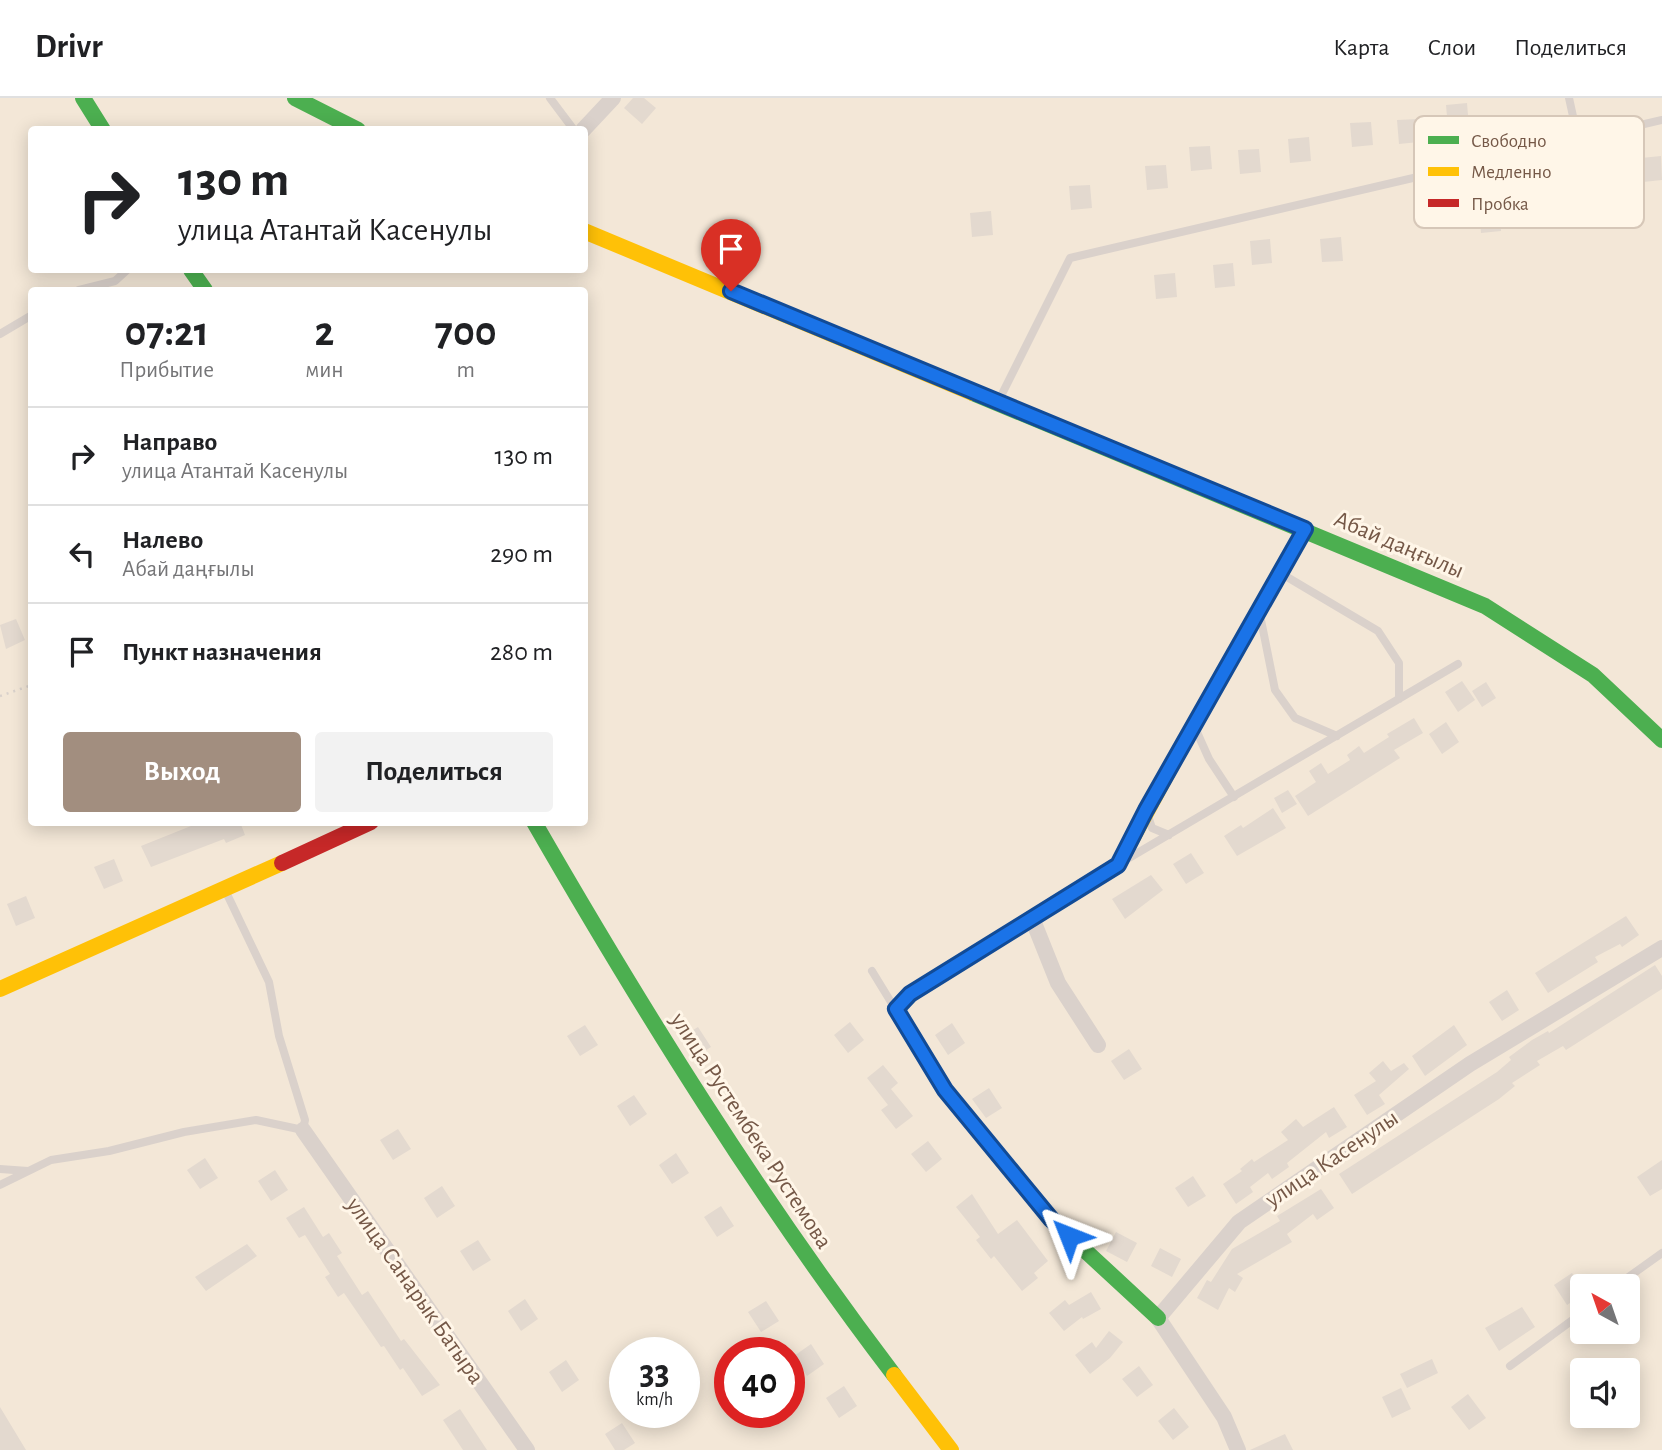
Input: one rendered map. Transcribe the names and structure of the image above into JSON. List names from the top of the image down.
{
  "streets": {
    "street": [
      "Абай даңғылы",
      "улица Рустембека Рустемова",
      "улица Касенулы",
      "улица Санарык Батыра"
    ]
  },
  "legend": ["Свободно", "Медленно", "Пробка"],
  "north": "top left",
  "page": {
    "header": "Drivr",
    "nav": ["Карта", "Слои", "Поделиться"],
    "turn": ["130 m", "улица Атантай Касенулы"],
    "eta": [
      "07:21",
      "Прибытие",
      "2",
      "мин",
      "700",
      "m"
    ],
    "list": [
      {
        "name": "Направо",
        "note": "улица Атантай Касенулы",
        "value": "130 m"
      },
      {
        "name": "Налево",
        "note": "Абай даңғылы",
        "value": "290 m"
      },
      {
        "name": "Пункт назначения",
        "value": "280 m"
      }
    ],
    "buttons": ["Выход", "Поделиться"],
    "speed": "33 km/h",
    "limit": "40"
  }
}
